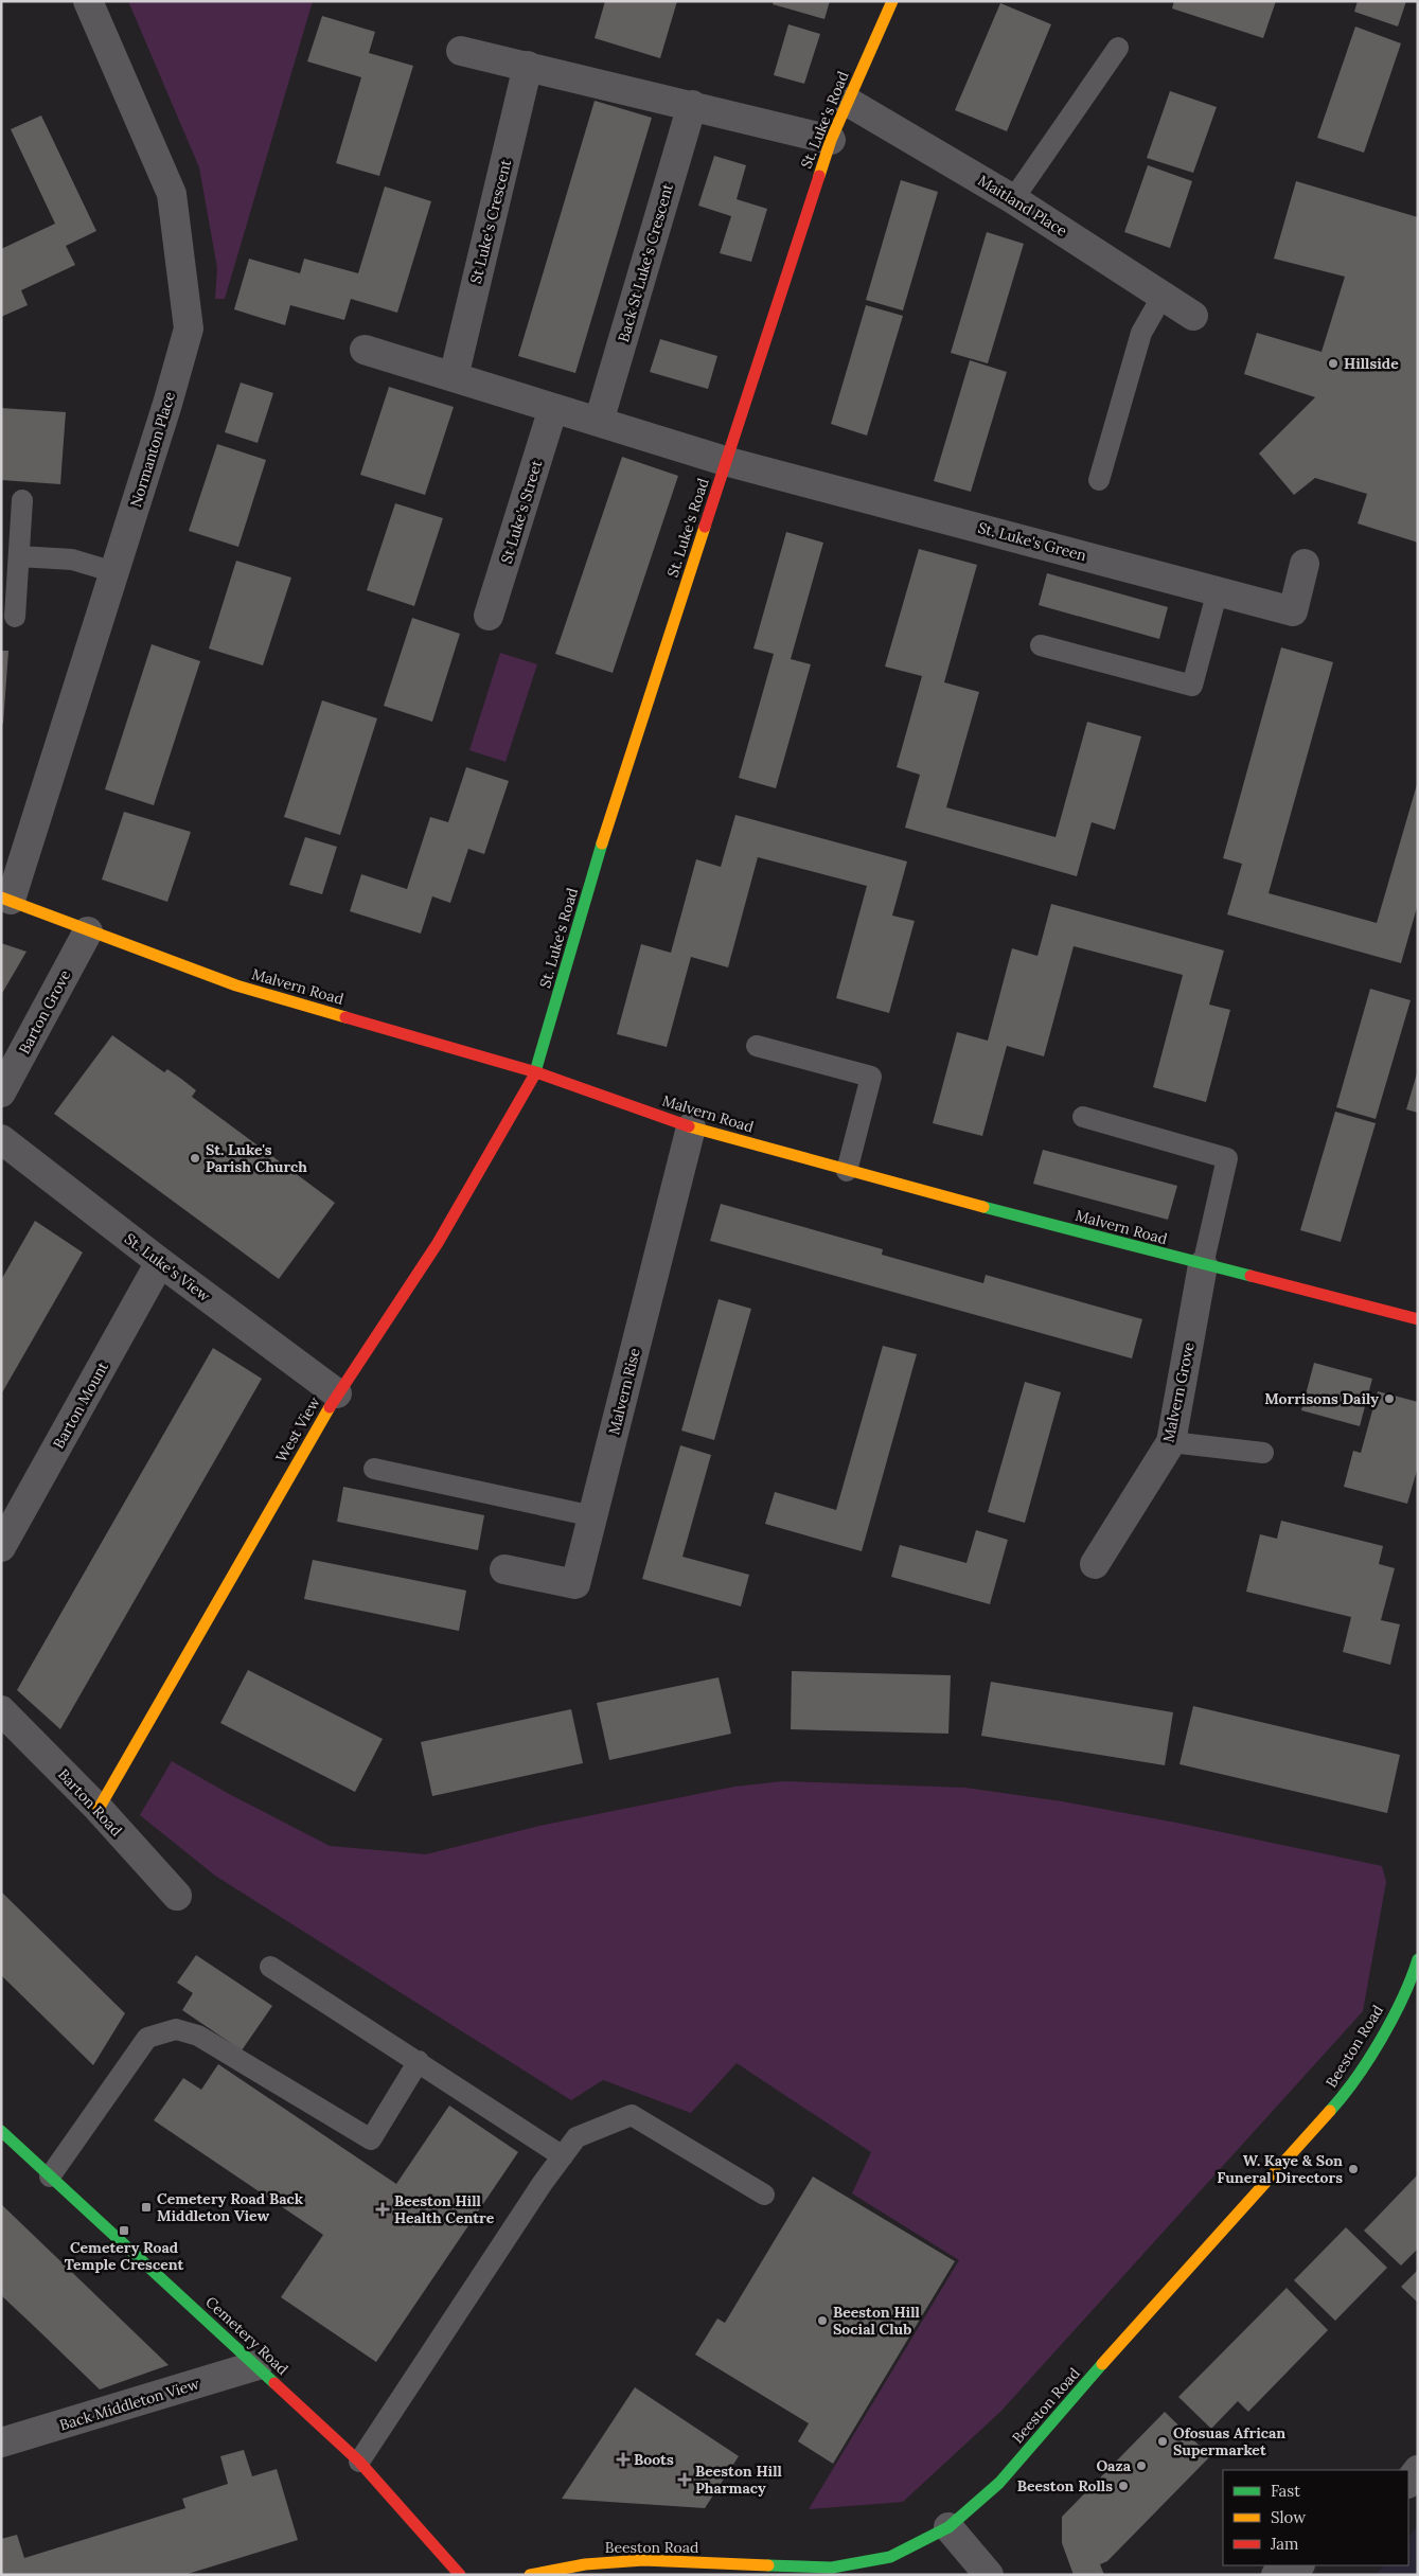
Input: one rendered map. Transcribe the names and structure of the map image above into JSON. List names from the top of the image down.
{
  "streets": {
    "street": [
      "St. Luke's Road",
      "Maitland Place",
      "St Luke's Crescent",
      "Back St Luke's Crescent",
      "Normanton Place",
      "St Luke's Street",
      "St. Luke's Green",
      "Malvern Road",
      "Barton Grove",
      "St. Luke's View",
      "Malvern Rise",
      "Malvern Grove",
      "Barton Mount",
      "West View",
      "Barton Road",
      "Beeston Road",
      "Cemetery Road",
      "Back Middleton View"
    ]
  },
  "crossings": [
    ["St. Luke's Road", "Maitland Place"],
    ["St. Luke's Road", "St. Luke's Green"],
    ["St. Luke's Road", "Malvern Road"],
    ["St. Luke's Road", "West View"],
    ["Normanton Place", "Malvern Road"],
    ["Malvern Road", "Barton Grove"],
    ["Malvern Road", "Malvern Rise"],
    ["Malvern Road", "Malvern Grove"],
    ["Malvern Road", "West View"],
    ["St. Luke's View", "Barton Mount"],
    ["St. Luke's View", "West View"],
    ["West View", "Barton Road"],
    ["Cemetery Road", "Back Middleton View"]
  ],
  "places": {
    "other": [
      "Hillside",
      "St. Luke's Parish Church",
      "Morrisons Daily",
      "W. Kaye & Son Funeral Directors",
      "Beeston Hill Social Club",
      "Ofosuas African Supermarket",
      "Oaza",
      "Beeston Rolls"
    ],
    "transit": ["Cemetery Road Back Middleton View", "Cemetery Road Temple Crescent"],
    "health": ["Beeston Hill Health Centre", "Boots", "Beeston Hill Pharmacy"]
  },
  "legend": ["Fast", "Slow", "Jam"]
}
